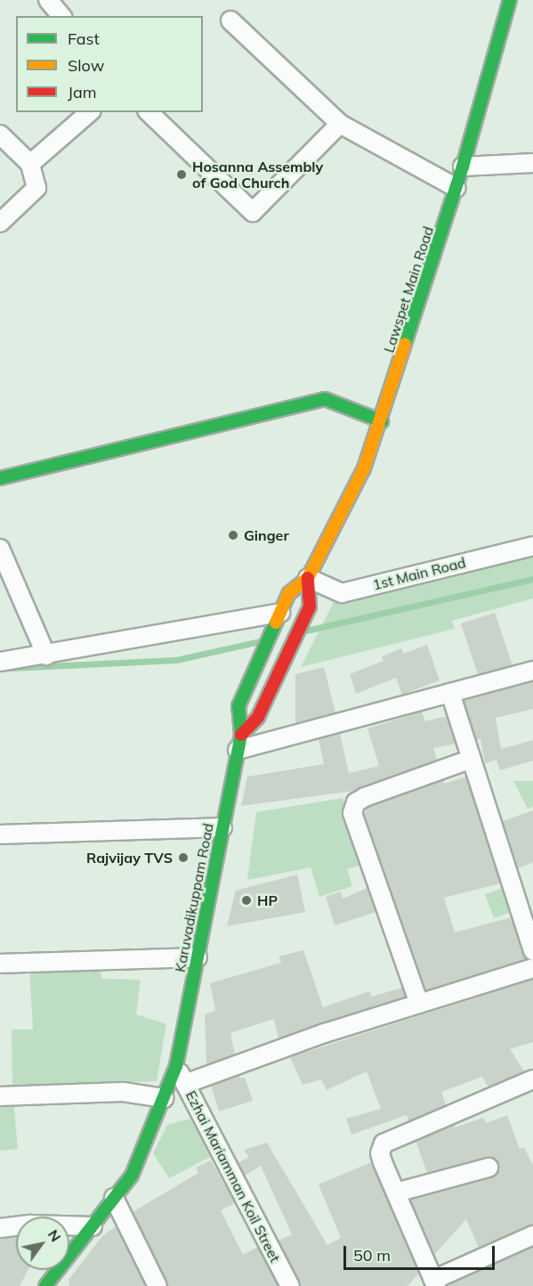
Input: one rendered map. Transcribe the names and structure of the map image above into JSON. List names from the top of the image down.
{
  "streets": {
    "street": [
      "Lawspet Main Road",
      "1st Main Road",
      "Karuvadikuppam Road",
      "Ezhai Mariamman Koil Street"
    ]
  },
  "crossings": [
    ["Lawspet Main Road", "1st Main Road"],
    ["Karuvadikuppam Road", "Ezhai Mariamman Koil Street"]
  ],
  "places": [
    "Hosanna Assembly of God Church",
    "Ginger",
    "Rajvijay TVS",
    "HP"
  ],
  "legend": ["Fast", "Slow", "Jam"],
  "scale_bar": "50 m",
  "north": "top right"
}
